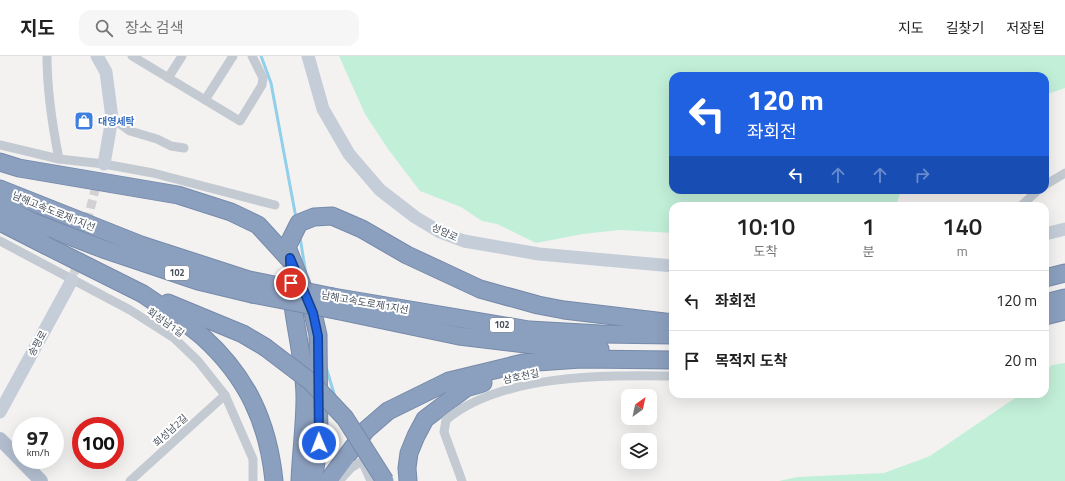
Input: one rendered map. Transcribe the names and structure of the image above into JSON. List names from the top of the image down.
{
  "streets": {
    "highway": ["남해고속도로제1지선", "102"],
    "main road": ["성암로", "송평로"],
    "street": ["회성남1길", "삼호천길", "회성남2길"]
  },
  "crossings": [
    ["회성남1길", "송평로"],
    ["회성남1길", "회성남2길"]
  ],
  "places": {
    "shop": ["대영세탁"]
  },
  "north": "top right",
  "page": {
    "header": "지도",
    "search": "장소 검색",
    "nav": ["지도", "길찾기", "저장됨"],
    "turn": ["120 m", "좌회전"],
    "eta": [
      "10:10",
      "도착",
      "1",
      "분",
      "140",
      "m"
    ],
    "list": [
      {
        "name": "좌회전",
        "value": "120 m"
      },
      {
        "name": "목적지 도착",
        "value": "20 m"
      }
    ],
    "speed": "97 km/h",
    "limit": "100"
  }
}
